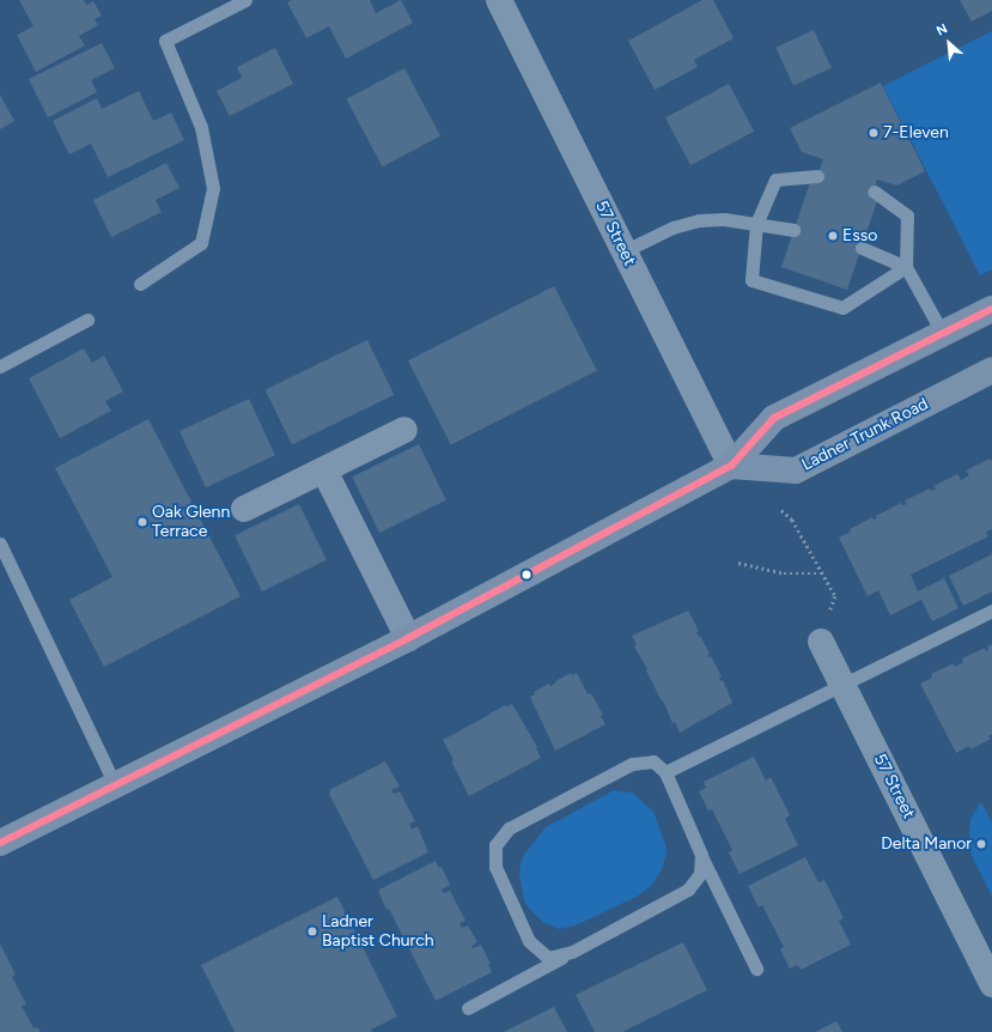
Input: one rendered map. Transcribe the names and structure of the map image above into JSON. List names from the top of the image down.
{
  "streets": {
    "main road": ["Ladner Trunk Road"],
    "street": ["57 Street"]
  },
  "crossings": [
    ["57 Street", "Ladner Trunk Road"]
  ],
  "places": [
    "7-Eleven",
    "Esso",
    "Oak Glenn Terrace",
    "Delta Manor",
    "Ladner Baptist Church"
  ],
  "north": "top left"
}
